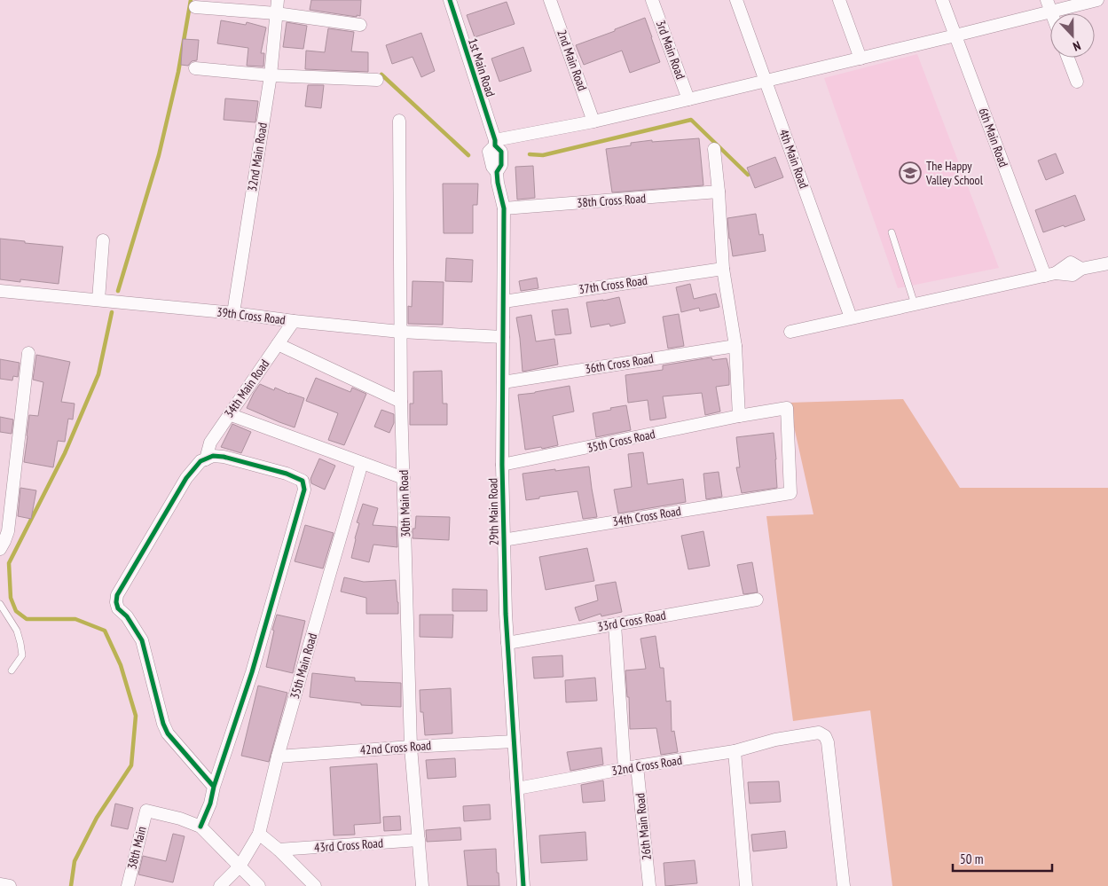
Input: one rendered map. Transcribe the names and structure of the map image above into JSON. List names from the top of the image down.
{
  "streets": {
    "street": [
      "3rd Main Road",
      "2nd Main Road",
      "1st Main Road",
      "6th Main Road",
      "32nd Main Road",
      "4th Main Road",
      "38th Cross Road",
      "37th Cross Road",
      "39th Cross Road",
      "36th Cross Road",
      "34th Main Road",
      "35th Cross Road",
      "30th Main Road",
      "29th Main Road",
      "34th Cross Road",
      "33rd Cross Road",
      "35th Main Road",
      "42nd Cross Road",
      "32nd Cross Road",
      "26th Main Road",
      "43rd Cross Road",
      "38th Main"
    ]
  },
  "crossings": [
    ["1st Main Road", "29th Main Road"],
    ["32nd Main Road", "39th Cross Road"],
    ["38th Cross Road", "29th Main Road"],
    ["37th Cross Road", "29th Main Road"],
    ["39th Cross Road", "34th Main Road"],
    ["39th Cross Road", "30th Main Road"],
    ["39th Cross Road", "29th Main Road"],
    ["36th Cross Road", "29th Main Road"],
    ["35th Cross Road", "29th Main Road"],
    ["35th Cross Road", "34th Cross Road"],
    ["30th Main Road", "42nd Cross Road"],
    ["30th Main Road", "43rd Cross Road"],
    ["29th Main Road", "34th Cross Road"],
    ["29th Main Road", "33rd Cross Road"],
    ["29th Main Road", "42nd Cross Road"],
    ["29th Main Road", "32nd Cross Road"],
    ["33rd Cross Road", "26th Main Road"],
    ["35th Main Road", "42nd Cross Road"],
    ["32nd Cross Road", "26th Main Road"]
  ],
  "places": {
    "school or university": ["The Happy Valley School"]
  },
  "scale_bar": "50 m",
  "north": "bottom"
}
